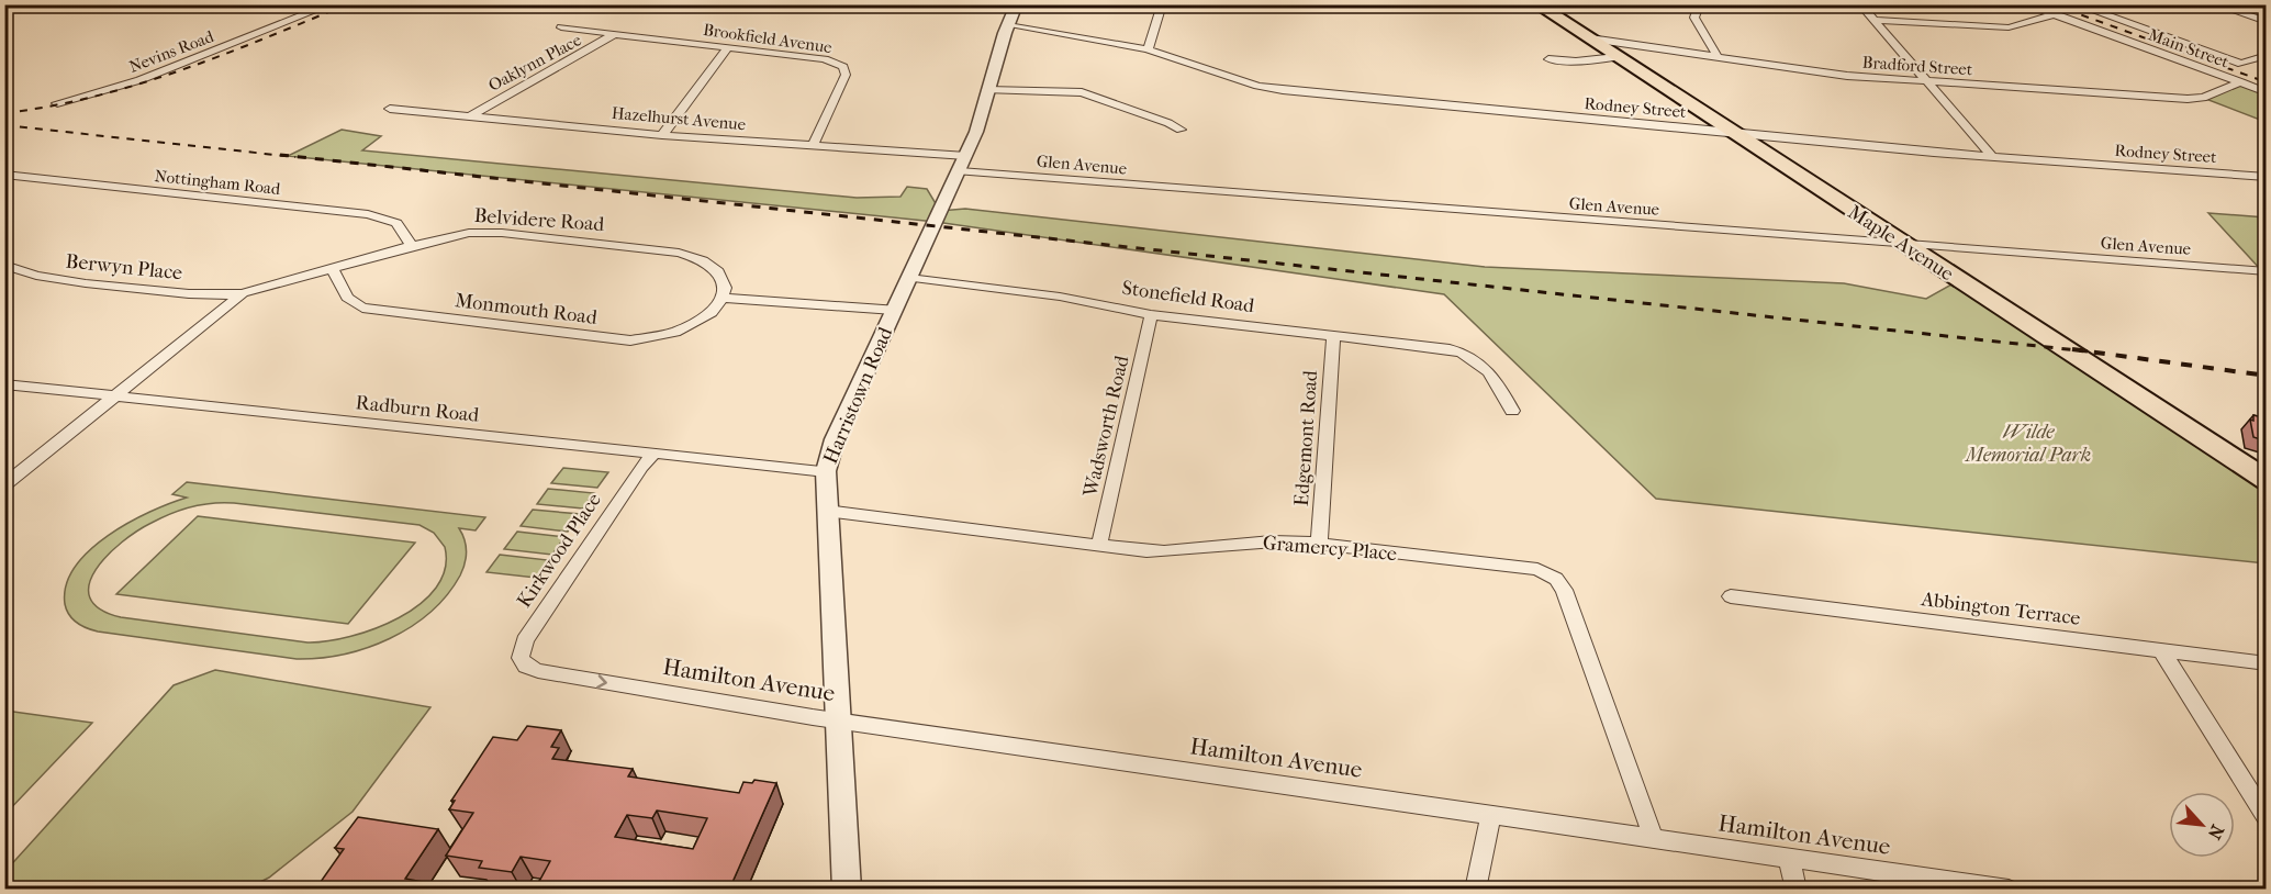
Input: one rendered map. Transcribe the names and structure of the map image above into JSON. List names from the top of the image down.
{
  "streets": {
    "main road": ["Maple Avenue"],
    "street": [
      "Brookfield Avenue",
      "Main Street",
      "Nevins Road",
      "Oaklynn Place",
      "Bradford Street",
      "Rodney Street",
      "Hazelhurst Avenue",
      "Glen Avenue",
      "Nottingham Road",
      "Belvidere Road",
      "Berwyn Place",
      "Stonefield Road",
      "Monmouth Road",
      "Harristown Road",
      "Radburn Road",
      "Wadsworth Road",
      "Edgemont Road",
      "Gramercy Place",
      "Kirkwood Place",
      "Abbington Terrace",
      "Hamilton Avenue"
    ]
  },
  "crossings": [
    ["Brookfield Avenue", "Oaklynn Place"],
    ["Brookfield Avenue", "Hazelhurst Avenue"],
    ["Main Street", "Bradford Street"],
    ["Oaklynn Place", "Hazelhurst Avenue"],
    ["Bradford Street", "Maple Avenue"],
    ["Rodney Street", "Maple Avenue"],
    ["Rodney Street", "Harristown Road"],
    ["Hazelhurst Avenue", "Glen Avenue"],
    ["Hazelhurst Avenue", "Harristown Road"],
    ["Glen Avenue", "Maple Avenue"],
    ["Glen Avenue", "Harristown Road"],
    ["Nottingham Road", "Belvidere Road"],
    ["Belvidere Road", "Berwyn Place"],
    ["Belvidere Road", "Monmouth Road"],
    ["Belvidere Road", "Radburn Road"],
    ["Stonefield Road", "Harristown Road"],
    ["Stonefield Road", "Wadsworth Road"],
    ["Stonefield Road", "Edgemont Road"],
    ["Harristown Road", "Radburn Road"],
    ["Harristown Road", "Gramercy Place"],
    ["Harristown Road", "Hamilton Avenue"],
    ["Radburn Road", "Kirkwood Place"],
    ["Wadsworth Road", "Gramercy Place"],
    ["Edgemont Road", "Gramercy Place"],
    ["Gramercy Place", "Hamilton Avenue"],
    ["Kirkwood Place", "Hamilton Avenue"]
  ],
  "parks": ["Wilde Memorial Park"],
  "north": "bottom right"
}
